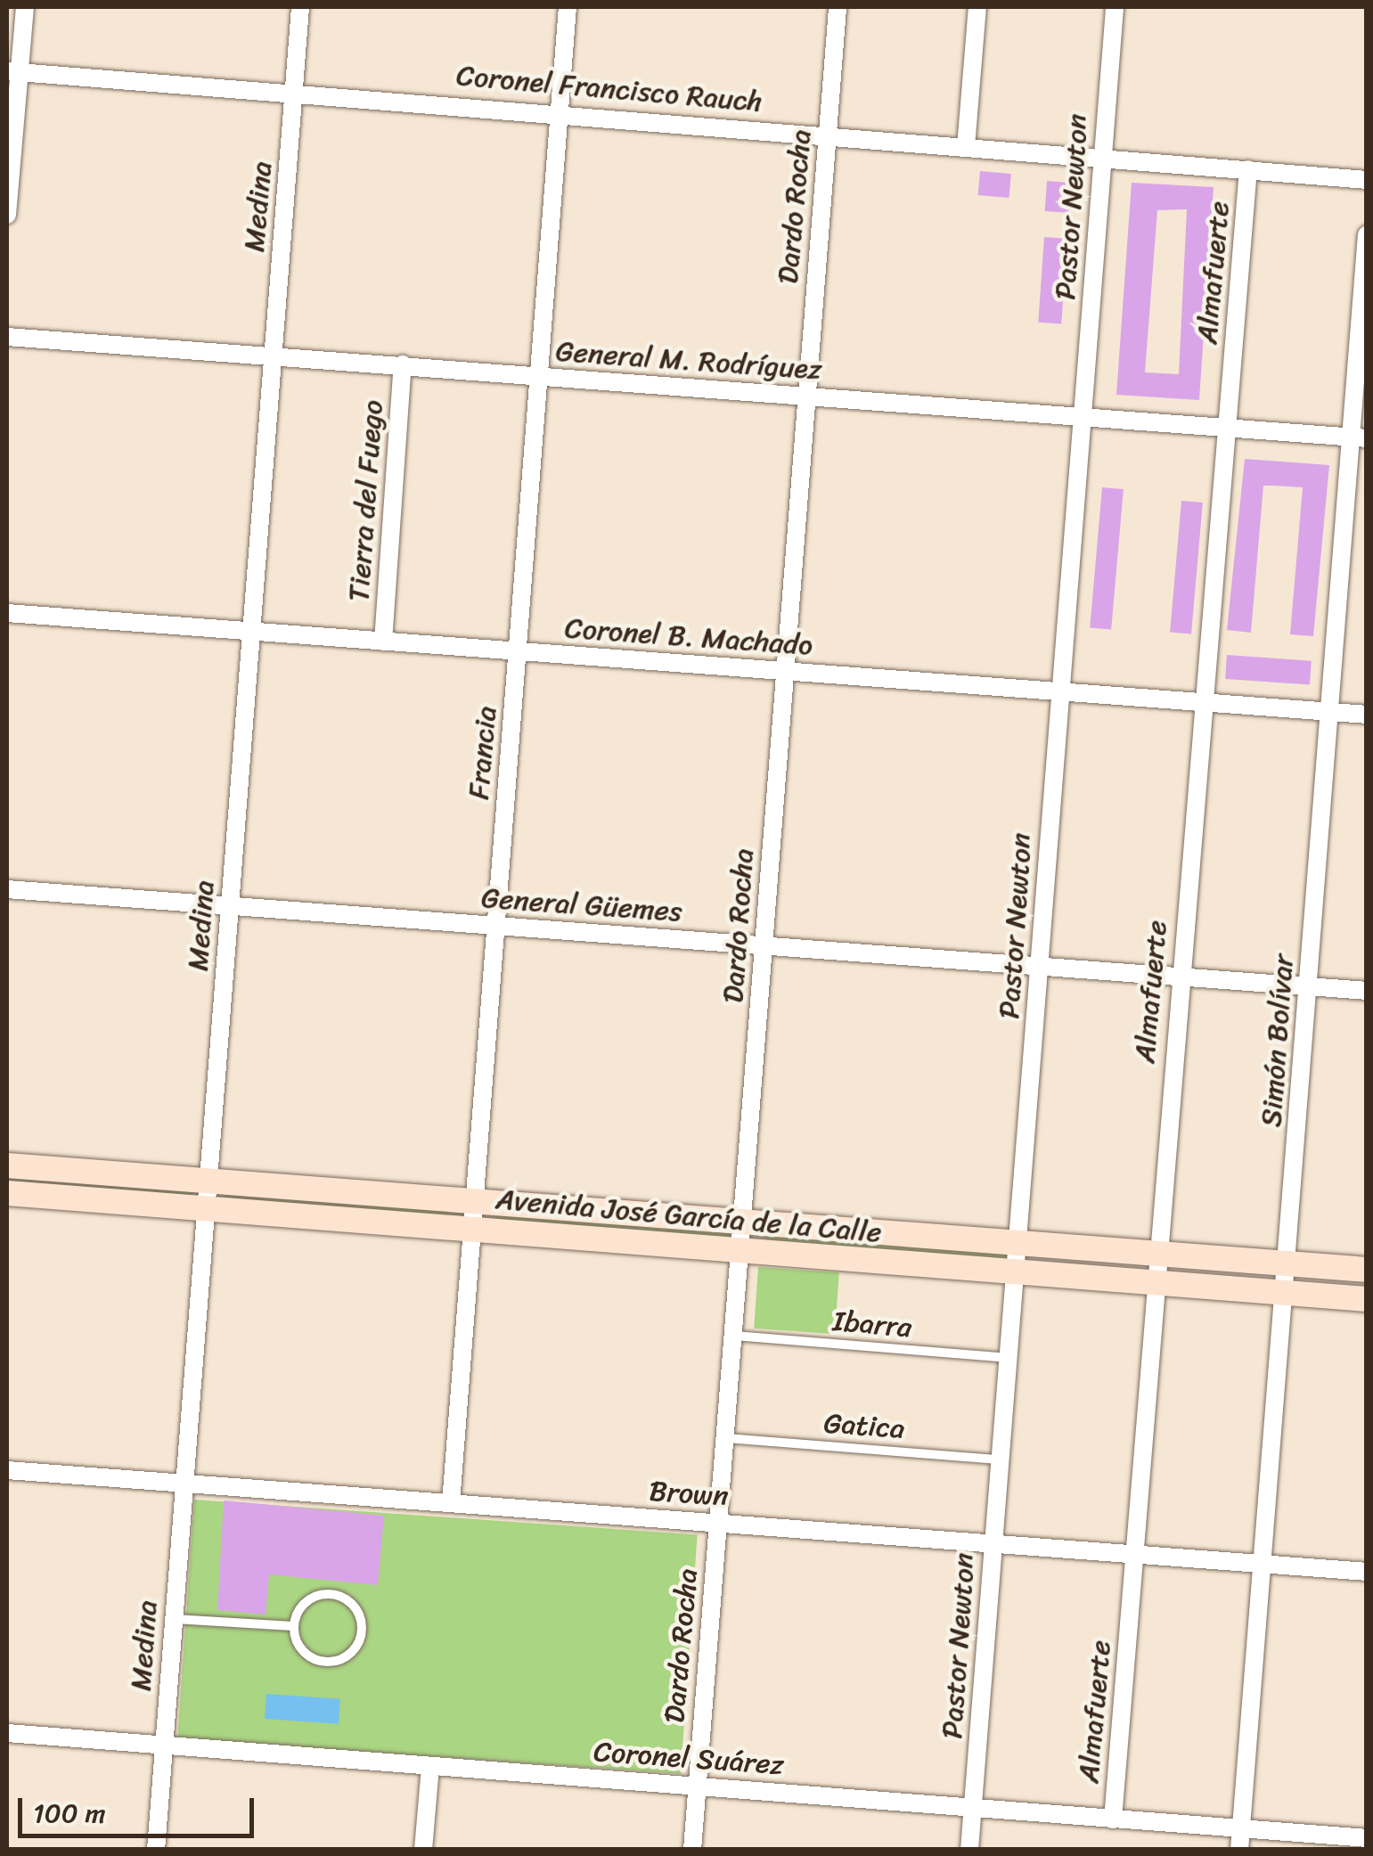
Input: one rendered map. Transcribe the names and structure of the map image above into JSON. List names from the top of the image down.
{
  "streets": {
    "main road": ["Avenida José García de la Calle"],
    "street": [
      "Coronel Francisco Rauch",
      "Medina",
      "Dardo Rocha",
      "Pastor Newton",
      "Almafuerte",
      "General M. Rodríguez",
      "Tierra del Fuego",
      "Coronel B. Machado",
      "Francia",
      "General Güemes",
      "Simón Bolívar",
      "Brown",
      "Coronel Suárez"
    ],
    "lane": ["Ibarra", "Gatica"]
  },
  "crossings": [
    ["Coronel Francisco Rauch", "Medina"],
    ["Coronel Francisco Rauch", "Dardo Rocha"],
    ["Coronel Francisco Rauch", "Pastor Newton"],
    ["Coronel Francisco Rauch", "Almafuerte"],
    ["Coronel Francisco Rauch", "Francia"],
    ["Medina", "General M. Rodríguez"],
    ["Medina", "Coronel B. Machado"],
    ["Medina", "General Güemes"],
    ["Medina", "Avenida José García de la Calle"],
    ["Medina", "Brown"],
    ["Medina", "Coronel Suárez"],
    ["Dardo Rocha", "General M. Rodríguez"],
    ["Dardo Rocha", "Coronel B. Machado"],
    ["Dardo Rocha", "General Güemes"],
    ["Dardo Rocha", "Avenida José García de la Calle"],
    ["Dardo Rocha", "Ibarra"],
    ["Dardo Rocha", "Gatica"],
    ["Dardo Rocha", "Brown"],
    ["Dardo Rocha", "Coronel Suárez"],
    ["Pastor Newton", "General M. Rodríguez"],
    ["Pastor Newton", "Coronel B. Machado"],
    ["Pastor Newton", "General Güemes"],
    ["Pastor Newton", "Avenida José García de la Calle"],
    ["Pastor Newton", "Ibarra"],
    ["Pastor Newton", "Gatica"],
    ["Pastor Newton", "Brown"],
    ["Pastor Newton", "Coronel Suárez"],
    ["Almafuerte", "General M. Rodríguez"],
    ["Almafuerte", "Coronel B. Machado"],
    ["Almafuerte", "General Güemes"],
    ["Almafuerte", "Avenida José García de la Calle"],
    ["Almafuerte", "Brown"],
    ["Almafuerte", "Coronel Suárez"],
    ["General M. Rodríguez", "Tierra del Fuego"],
    ["General M. Rodríguez", "Francia"],
    ["General M. Rodríguez", "Simón Bolívar"],
    ["Tierra del Fuego", "Coronel B. Machado"],
    ["Coronel B. Machado", "Francia"],
    ["Coronel B. Machado", "Simón Bolívar"],
    ["Francia", "General Güemes"],
    ["Francia", "Avenida José García de la Calle"],
    ["Francia", "Brown"],
    ["General Güemes", "Simón Bolívar"],
    ["Simón Bolívar", "Avenida José García de la Calle"],
    ["Simón Bolívar", "Brown"],
    ["Simón Bolívar", "Coronel Suárez"]
  ],
  "scale_bar": "100 m"
}
